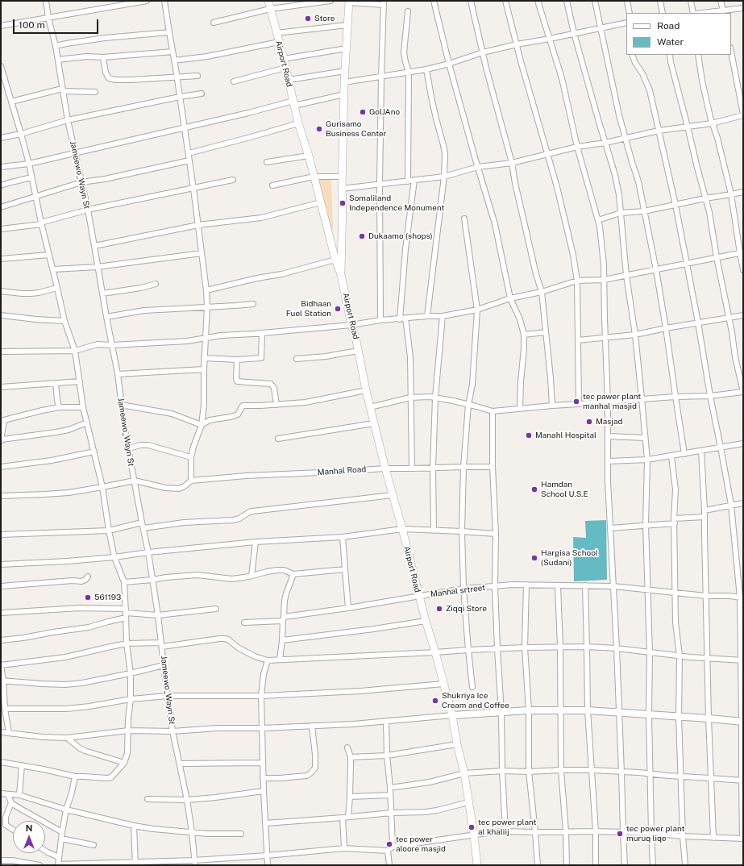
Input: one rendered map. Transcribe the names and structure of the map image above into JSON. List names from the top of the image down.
{
  "streets": {
    "main road": ["Airport Road"],
    "street": ["Jameewo_Wayn St", "Manhal Road", "Manhal srtreet"]
  },
  "crossings": [
    ["Airport Road", "Manhal Road"],
    ["Airport Road", "Manhal srtreet"]
  ],
  "places": [
    "Store",
    "GolJAno",
    "Gurisamo Business Center",
    "Somaliland Independence Monument",
    "Dukaamo (shops)",
    "Bidhaan Fuel Station",
    "tec pawer plant manhal masjid",
    "Masjad",
    "Manahl Hospital",
    "Hamdan School U.S.E",
    "Hargisa School (Sudani)",
    "561193",
    "Ziqqi Store",
    "Shukriya Ice Cream and Coffee",
    "tec power plant al khaliij",
    "tec power plant muruq liqe",
    "tec power aloore masjid"
  ],
  "legend": ["Road", "Water"],
  "scale_bar": "100 m",
  "north": "top"
}
